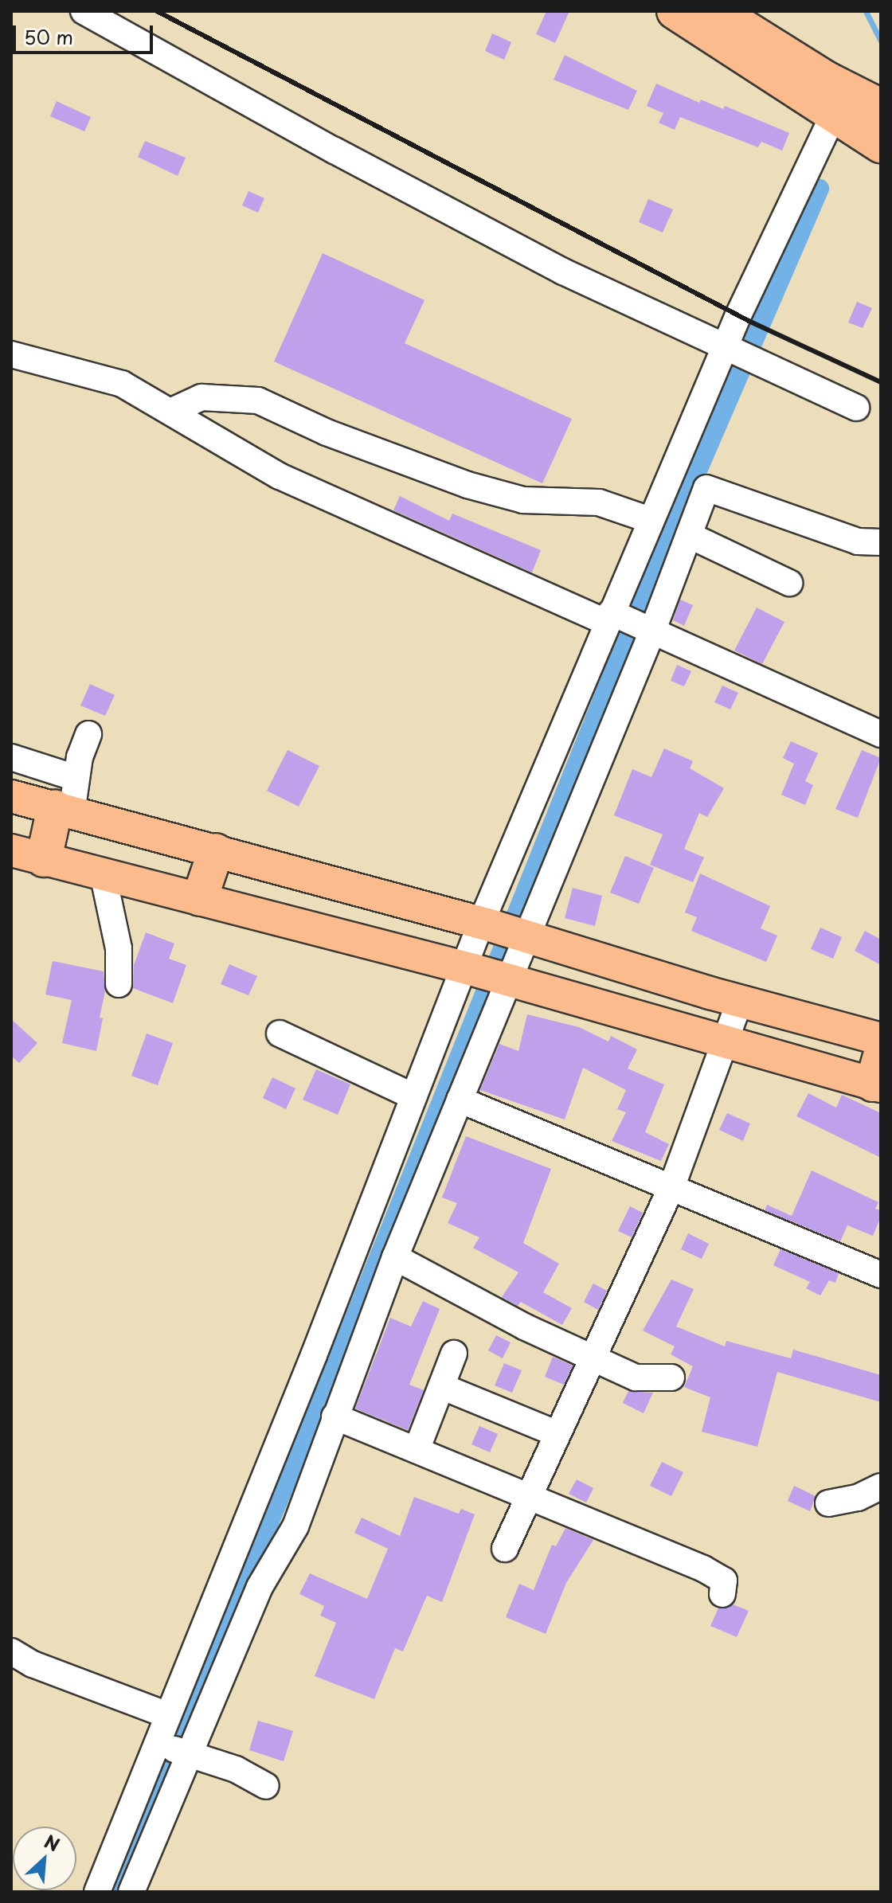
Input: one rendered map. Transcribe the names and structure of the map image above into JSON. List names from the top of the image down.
{
  "scale_bar": "50 m",
  "north": "top right"
}
